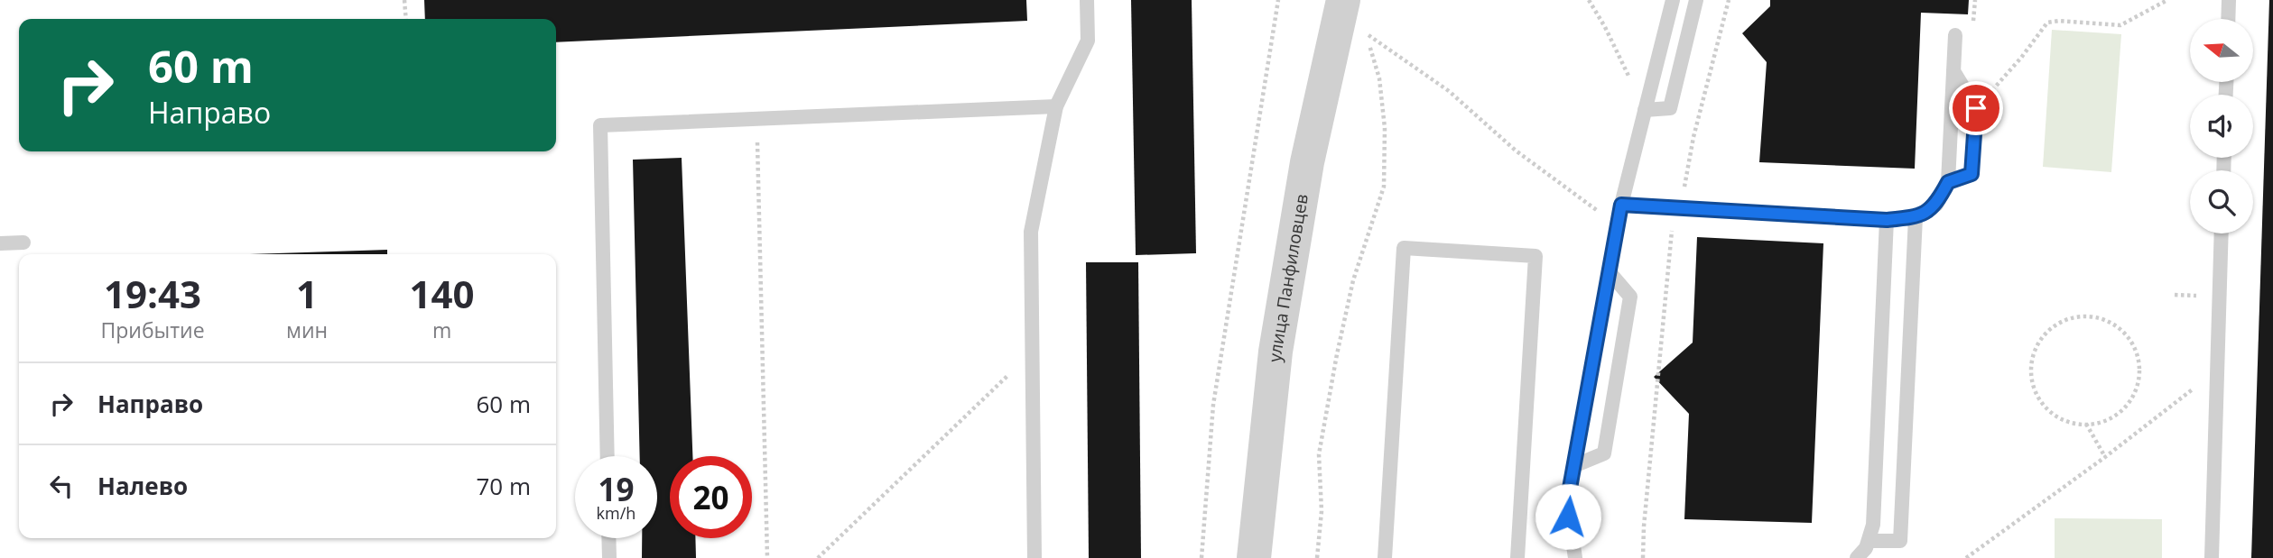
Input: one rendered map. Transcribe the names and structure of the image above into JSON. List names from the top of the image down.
{
  "streets": {
    "street": ["улица Панфиловцев"]
  },
  "north": "left",
  "page": {
    "turn": ["60 m", "Направо"],
    "eta": [
      "19:43",
      "Прибытие",
      "1",
      "мин",
      "140",
      "m"
    ],
    "list": [
      {
        "name": "Направо",
        "value": "60 m"
      },
      {
        "name": "Налево",
        "value": "70 m"
      }
    ],
    "speed": "19 km/h",
    "limit": "20"
  }
}
